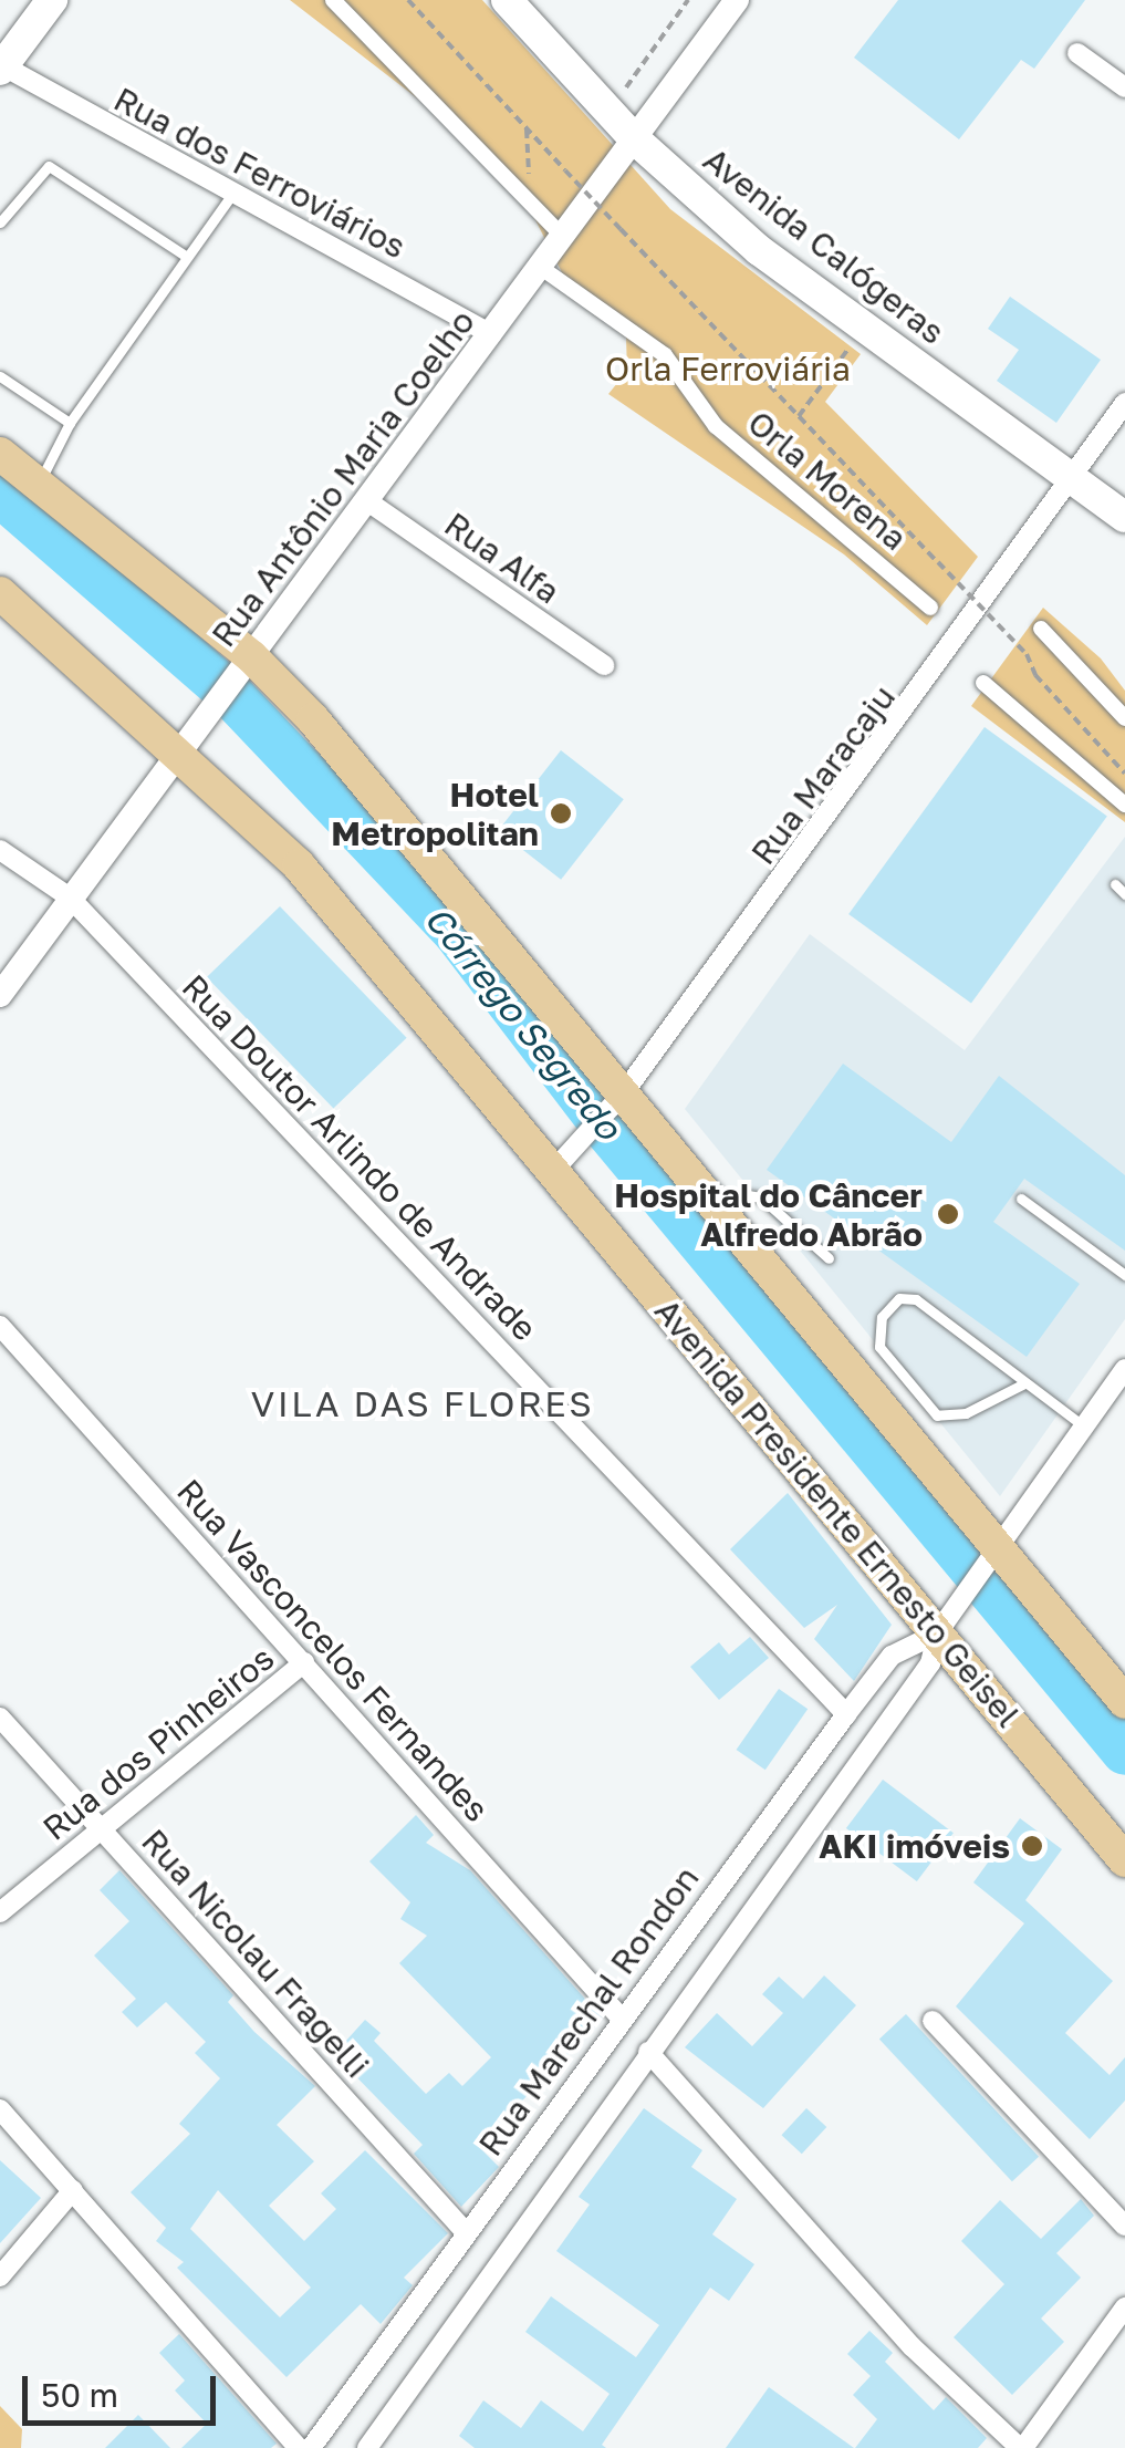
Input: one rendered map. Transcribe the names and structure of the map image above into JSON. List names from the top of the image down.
{
  "streets": {
    "main road": ["Avenida Calógeras", "Avenida Presidente Ernesto Geisel"],
    "street": [
      "Rua dos Ferroviários",
      "Rua Antônio Maria Coelho",
      "Orla Morena",
      "Rua Alfa",
      "Rua Maracaju",
      "Rua Doutor Arlindo de Andrade",
      "Rua Vasconcelos Fernandes",
      "Rua dos Pinheiros",
      "Rua Nicolau Fragelli",
      "Rua Marechal Rondon"
    ]
  },
  "crossings": [
    ["Rua dos Ferroviários", "Rua Antônio Maria Coelho"],
    ["Avenida Calógeras", "Rua Antônio Maria Coelho"],
    ["Avenida Calógeras", "Rua Maracaju"],
    ["Rua Antônio Maria Coelho", "Orla Morena"],
    ["Rua Antônio Maria Coelho", "Rua Alfa"],
    ["Rua Antônio Maria Coelho", "Rua Doutor Arlindo de Andrade"],
    ["Rua Antônio Maria Coelho", "Avenida Presidente Ernesto Geisel"],
    ["Rua Maracaju", "Avenida Presidente Ernesto Geisel"],
    ["Rua Doutor Arlindo de Andrade", "Rua Marechal Rondon"],
    ["Avenida Presidente Ernesto Geisel", "Rua Marechal Rondon"],
    ["Rua Vasconcelos Fernandes", "Rua dos Pinheiros"],
    ["Rua Vasconcelos Fernandes", "Rua Marechal Rondon"],
    ["Rua dos Pinheiros", "Rua Nicolau Fragelli"],
    ["Rua Nicolau Fragelli", "Rua Marechal Rondon"]
  ],
  "districts": ["VILA DAS FLORES"],
  "water": ["Córrego Segredo"],
  "parks": ["Orla Ferroviária"],
  "places": ["Hotel Metropolitan", "Hospital do Câncer Alfredo Abrão", "AKI imóveis"],
  "scale_bar": "50 m"
}
